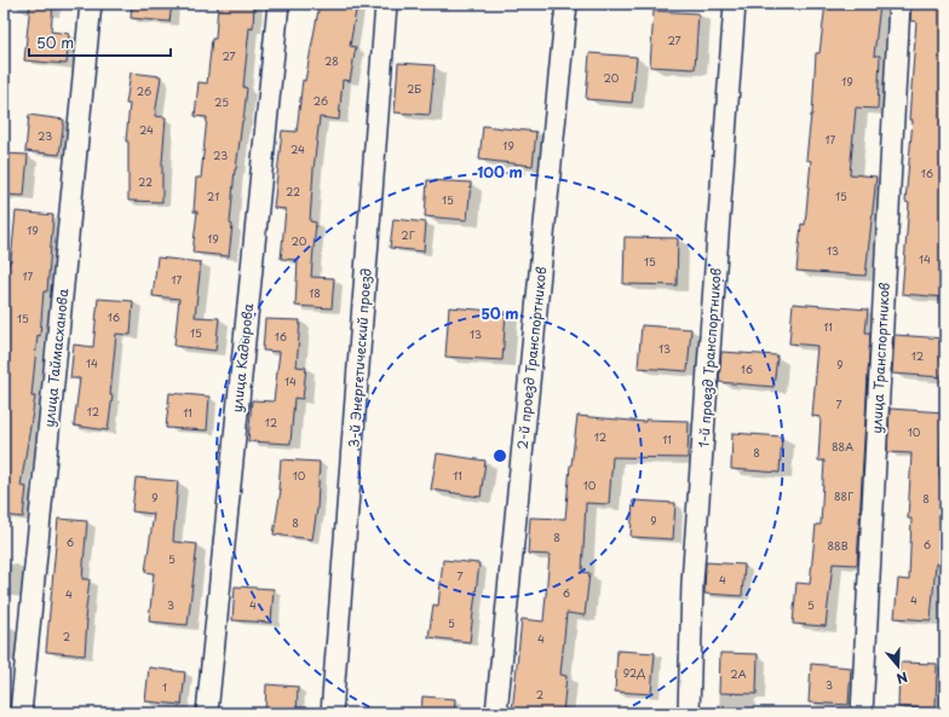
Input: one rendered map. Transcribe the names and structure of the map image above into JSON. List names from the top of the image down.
{
  "streets": {
    "street": [
      "улица Таймасханова",
      "улица Кадырова",
      "3-й Энергетический проезд",
      "2-й проезд Транспортников",
      "1-й проезд Транспортников",
      "улица Транспортников"
    ]
  },
  "house_numbers": [
    "27",
    "27",
    "28",
    "20",
    "19",
    "2Б",
    "26",
    "26",
    "25",
    "24",
    "23",
    "17",
    "19",
    "24",
    "23",
    "16",
    "22",
    "22",
    "21",
    "15",
    "15",
    "19",
    "2Г",
    "19",
    "20",
    "13",
    "14",
    "15",
    "17",
    "17",
    "18",
    "16",
    "15",
    "11",
    "15",
    "13",
    "16",
    "13",
    "12",
    "14",
    "9",
    "16",
    "14",
    "7",
    "12",
    "11",
    "12",
    "10",
    "12",
    "11",
    "88А",
    "8",
    "10",
    "11",
    "10",
    "88Г",
    "9",
    "8",
    "9",
    "8",
    "8",
    "6",
    "6",
    "88В",
    "5",
    "7",
    "4",
    "6",
    "4",
    "4",
    "3",
    "4",
    "5",
    "5",
    "2",
    "4",
    "92Д",
    "2А",
    "3",
    "1",
    "2"
  ],
  "scale_bar": "50 m",
  "north": "bottom",
  "rings": ["100 m", "50 m"]
}
